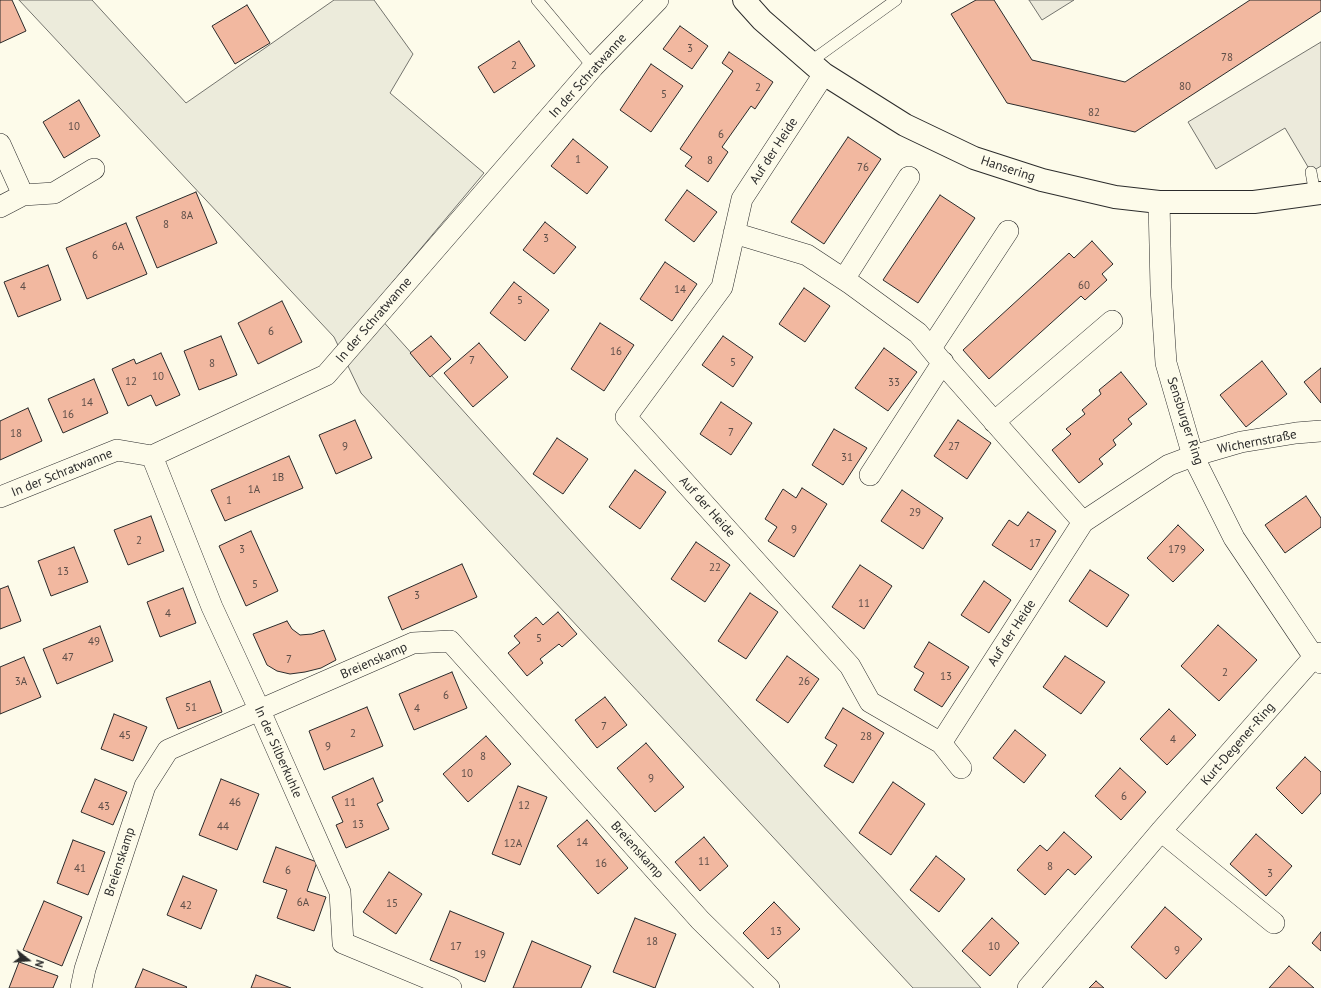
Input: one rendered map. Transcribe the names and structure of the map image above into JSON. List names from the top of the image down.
{
  "streets": {
    "street": [
      "In der Schratwanne",
      "Auf der Heide",
      "Hansering",
      "Sensburger Ring",
      "Wichernstraße",
      "Breienskamp",
      "Kurt-Degener-Ring",
      "In der Silberkuhle"
    ]
  },
  "crossings": [
    ["In der Schratwanne", "In der Silberkuhle"],
    ["Auf der Heide", "Hansering"],
    ["Auf der Heide", "Sensburger Ring"],
    ["Auf der Heide", "Wichernstraße"],
    ["Hansering", "Sensburger Ring"],
    ["Sensburger Ring", "Wichernstraße"],
    ["Sensburger Ring", "Kurt-Degener-Ring"],
    ["Breienskamp", "In der Silberkuhle"]
  ],
  "house_numbers": [
    "3",
    "78",
    "2",
    "80",
    "2",
    "5",
    "82",
    "10",
    "6",
    "1",
    "8",
    "76",
    "8A",
    "8",
    "3",
    "6A",
    "6",
    "60",
    "4",
    "14",
    "5",
    "6",
    "16",
    "7",
    "5",
    "8",
    "10",
    "12",
    "33",
    "14",
    "16",
    "7",
    "18",
    "9",
    "27",
    "31",
    "1B",
    "1A",
    "1",
    "29",
    "9",
    "2",
    "17",
    "3",
    "179",
    "22",
    "13",
    "5",
    "3",
    "11",
    "4",
    "5",
    "49",
    "47",
    "7",
    "2",
    "13",
    "3A",
    "26",
    "6",
    "51",
    "4",
    "7",
    "2",
    "45",
    "28",
    "4",
    "9",
    "8",
    "10",
    "9",
    "6",
    "46",
    "11",
    "12",
    "43",
    "13",
    "44",
    "14",
    "12A",
    "11",
    "16",
    "8",
    "41",
    "6",
    "3",
    "6A",
    "15",
    "42",
    "13",
    "18",
    "17",
    "10",
    "9",
    "19"
  ],
  "north": "right"
}
